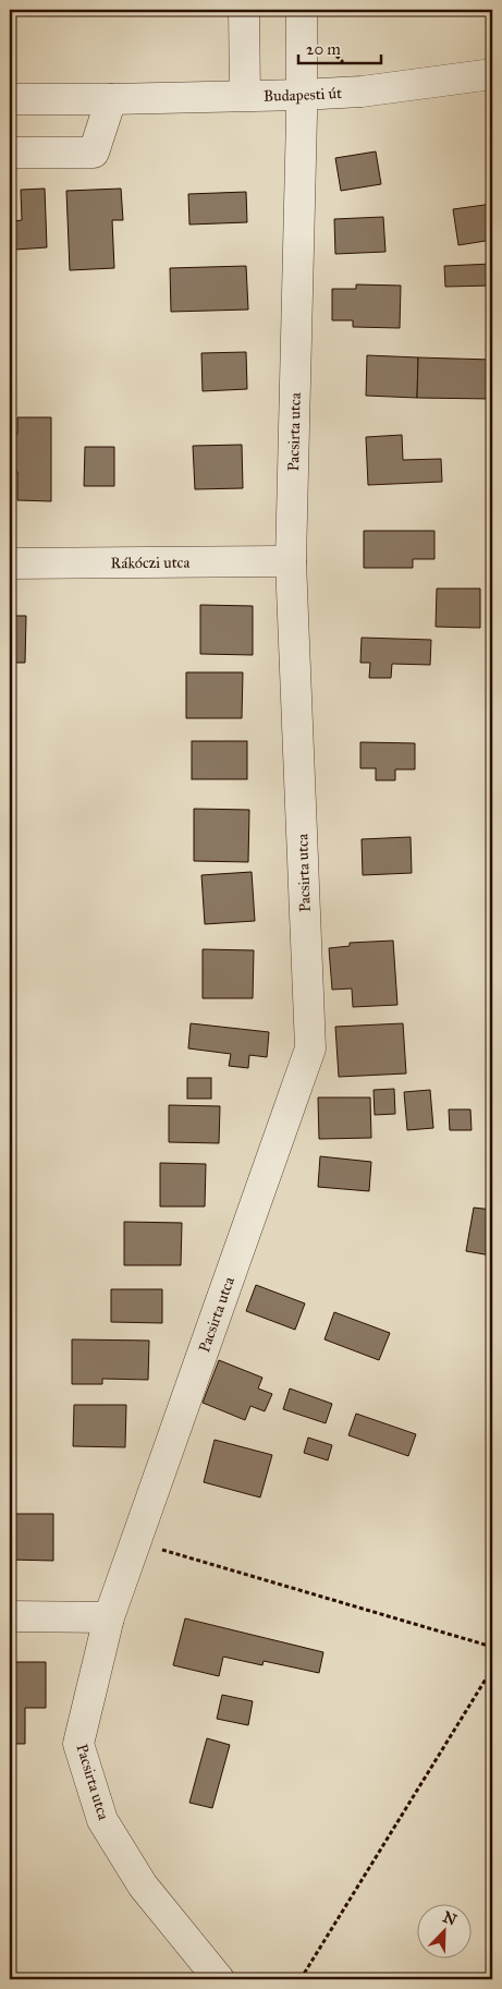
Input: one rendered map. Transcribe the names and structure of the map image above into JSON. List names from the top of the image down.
{
  "streets": {
    "street": ["Budapesti út", "Pacsirta utca", "Rákóczi utca"]
  },
  "crossings": [
    ["Budapesti út", "Pacsirta utca"],
    ["Pacsirta utca", "Rákóczi utca"]
  ],
  "scale_bar": "20 m",
  "north": "top right"
}
